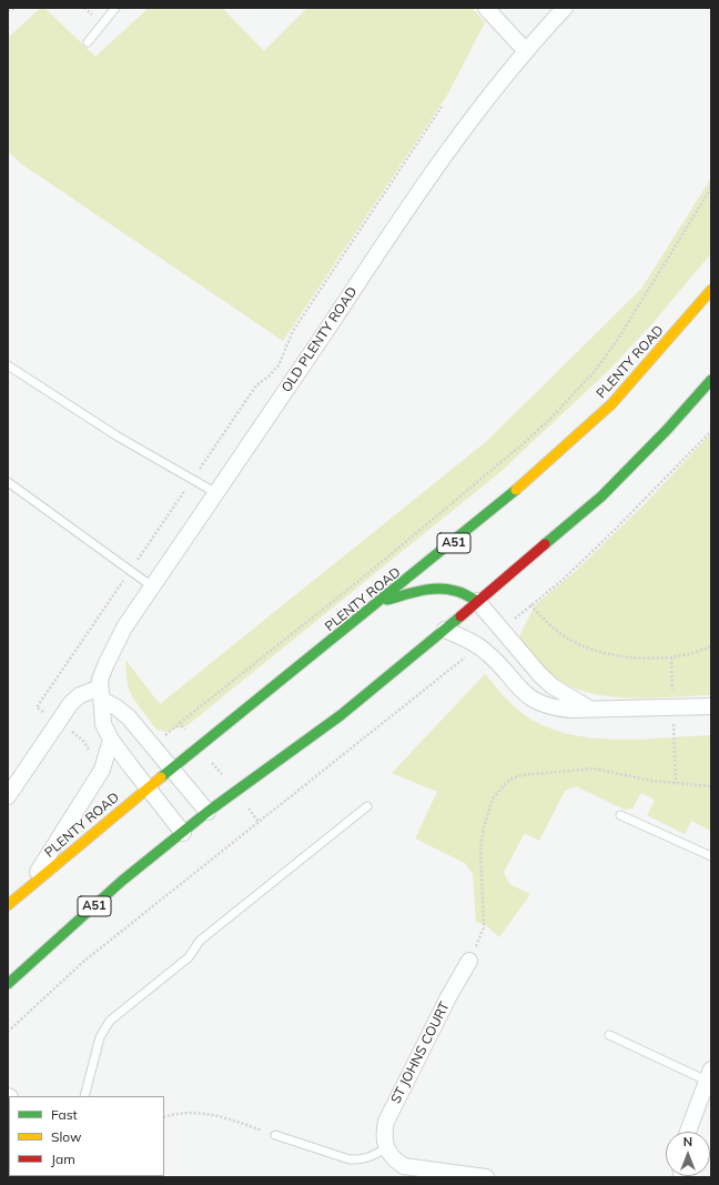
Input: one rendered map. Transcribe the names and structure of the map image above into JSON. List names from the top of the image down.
{
  "streets": {
    "highway": ["PLENTY ROAD", "A51"],
    "street": ["OLD PLENTY ROAD", "ST JOHNS COURT"]
  },
  "crossings": [
    ["OLD PLENTY ROAD", "PLENTY ROAD"],
    ["OLD PLENTY ROAD", "A51"]
  ],
  "legend": ["Fast", "Slow", "Jam"],
  "north": "top"
}
